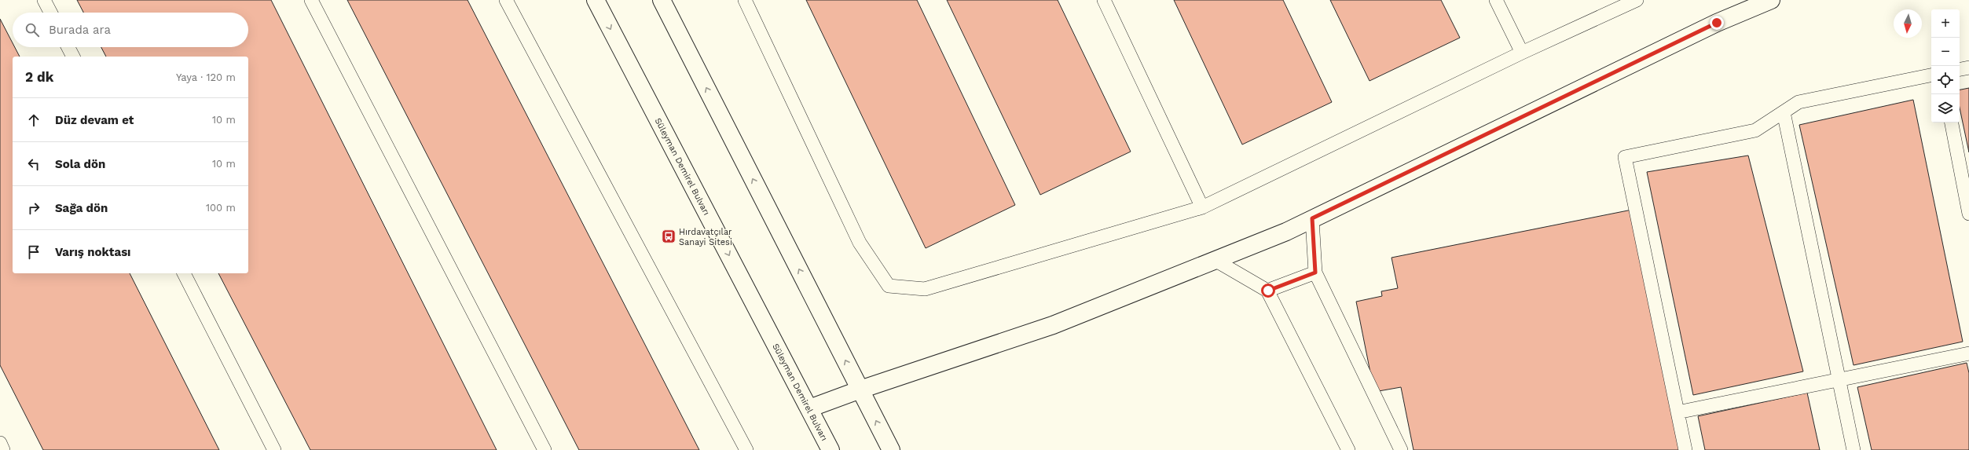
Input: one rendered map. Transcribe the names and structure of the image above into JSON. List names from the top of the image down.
{
  "streets": {
    "street": ["Süleyman Demirel Bulvarı"]
  },
  "places": {
    "bus stop": ["Hırdavatçılar Sanayi Sitesi"]
  },
  "north": "bottom",
  "page": {
    "map_buttons": ["+", "−"],
    "search": "Burada ara",
    "heading": ["2 dk", "Yaya · 120 m"],
    "list": [
      ["Düz devam et", "10 m"],
      ["Sola dön", "10 m"],
      ["Sağa dön", "100 m"],
      "Varış noktası"
    ]
  }
}
